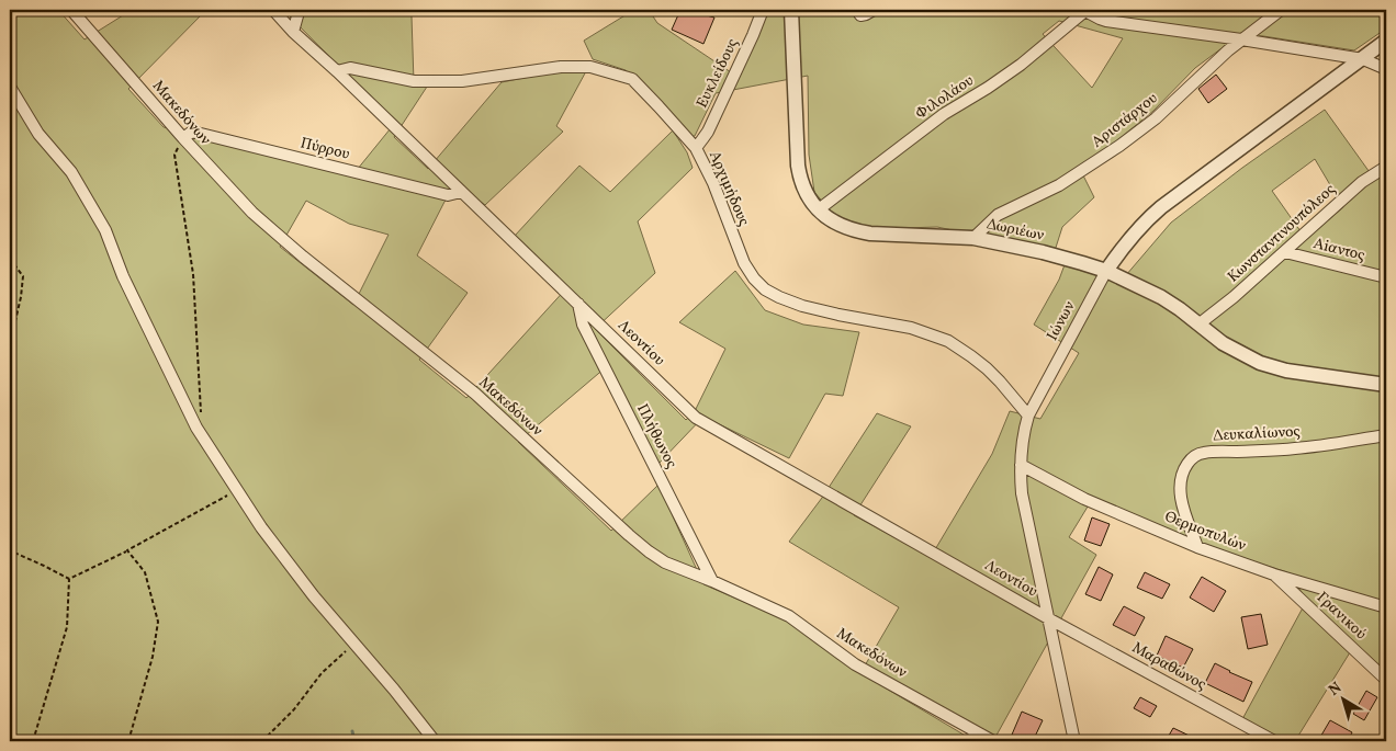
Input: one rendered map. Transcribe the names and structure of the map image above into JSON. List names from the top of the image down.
{
  "streets": {
    "street": [
      "Ευκλείδους",
      "Φιλολάου",
      "Μακεδόνων",
      "Αριστάρχου",
      "Πύρρου",
      "Αρχιμήδους",
      "Δωριέων",
      "Κωνσταντινουπόλεος",
      "Aiαντος",
      "Ιώνων",
      "Λεοντίου",
      "Δευκαλίωνος",
      "Πλήθωνος",
      "Θερμοπυλών",
      "Γρανικού",
      "Μαραθώνος"
    ]
  },
  "crossings": [
    ["Ευκλείδους", "Αρχιμήδους"],
    ["Φιλολάου", "Δωριέων"],
    ["Μακεδόνων", "Πύρρου"],
    ["Μακεδόνων", "Πλήθωνος"],
    ["Αριστάρχου", "Δωριέων"],
    ["Πύρρου", "Λεοντίου"],
    ["Αρχιμήδους", "Ιώνων"],
    ["Αρχιμήδους", "Λεοντίου"],
    ["Δωριέων", "Κωνσταντινουπόλεος"],
    ["Δωριέων", "Ιώνων"],
    ["Κωνσταντινουπόλεος", "Aiαντος"],
    ["Ιώνων", "Λεοντίου"],
    ["Ιώνων", "Θερμοπυλών"],
    ["Ιώνων", "Μαραθώνος"],
    ["Λεοντίου", "Πλήθωνος"],
    ["Λεοντίου", "Μαραθώνος"],
    ["Δευκαλίωνος", "Θερμοπυλών"],
    ["Θερμοπυλών", "Γρανικού"]
  ],
  "north": "top left"
}
